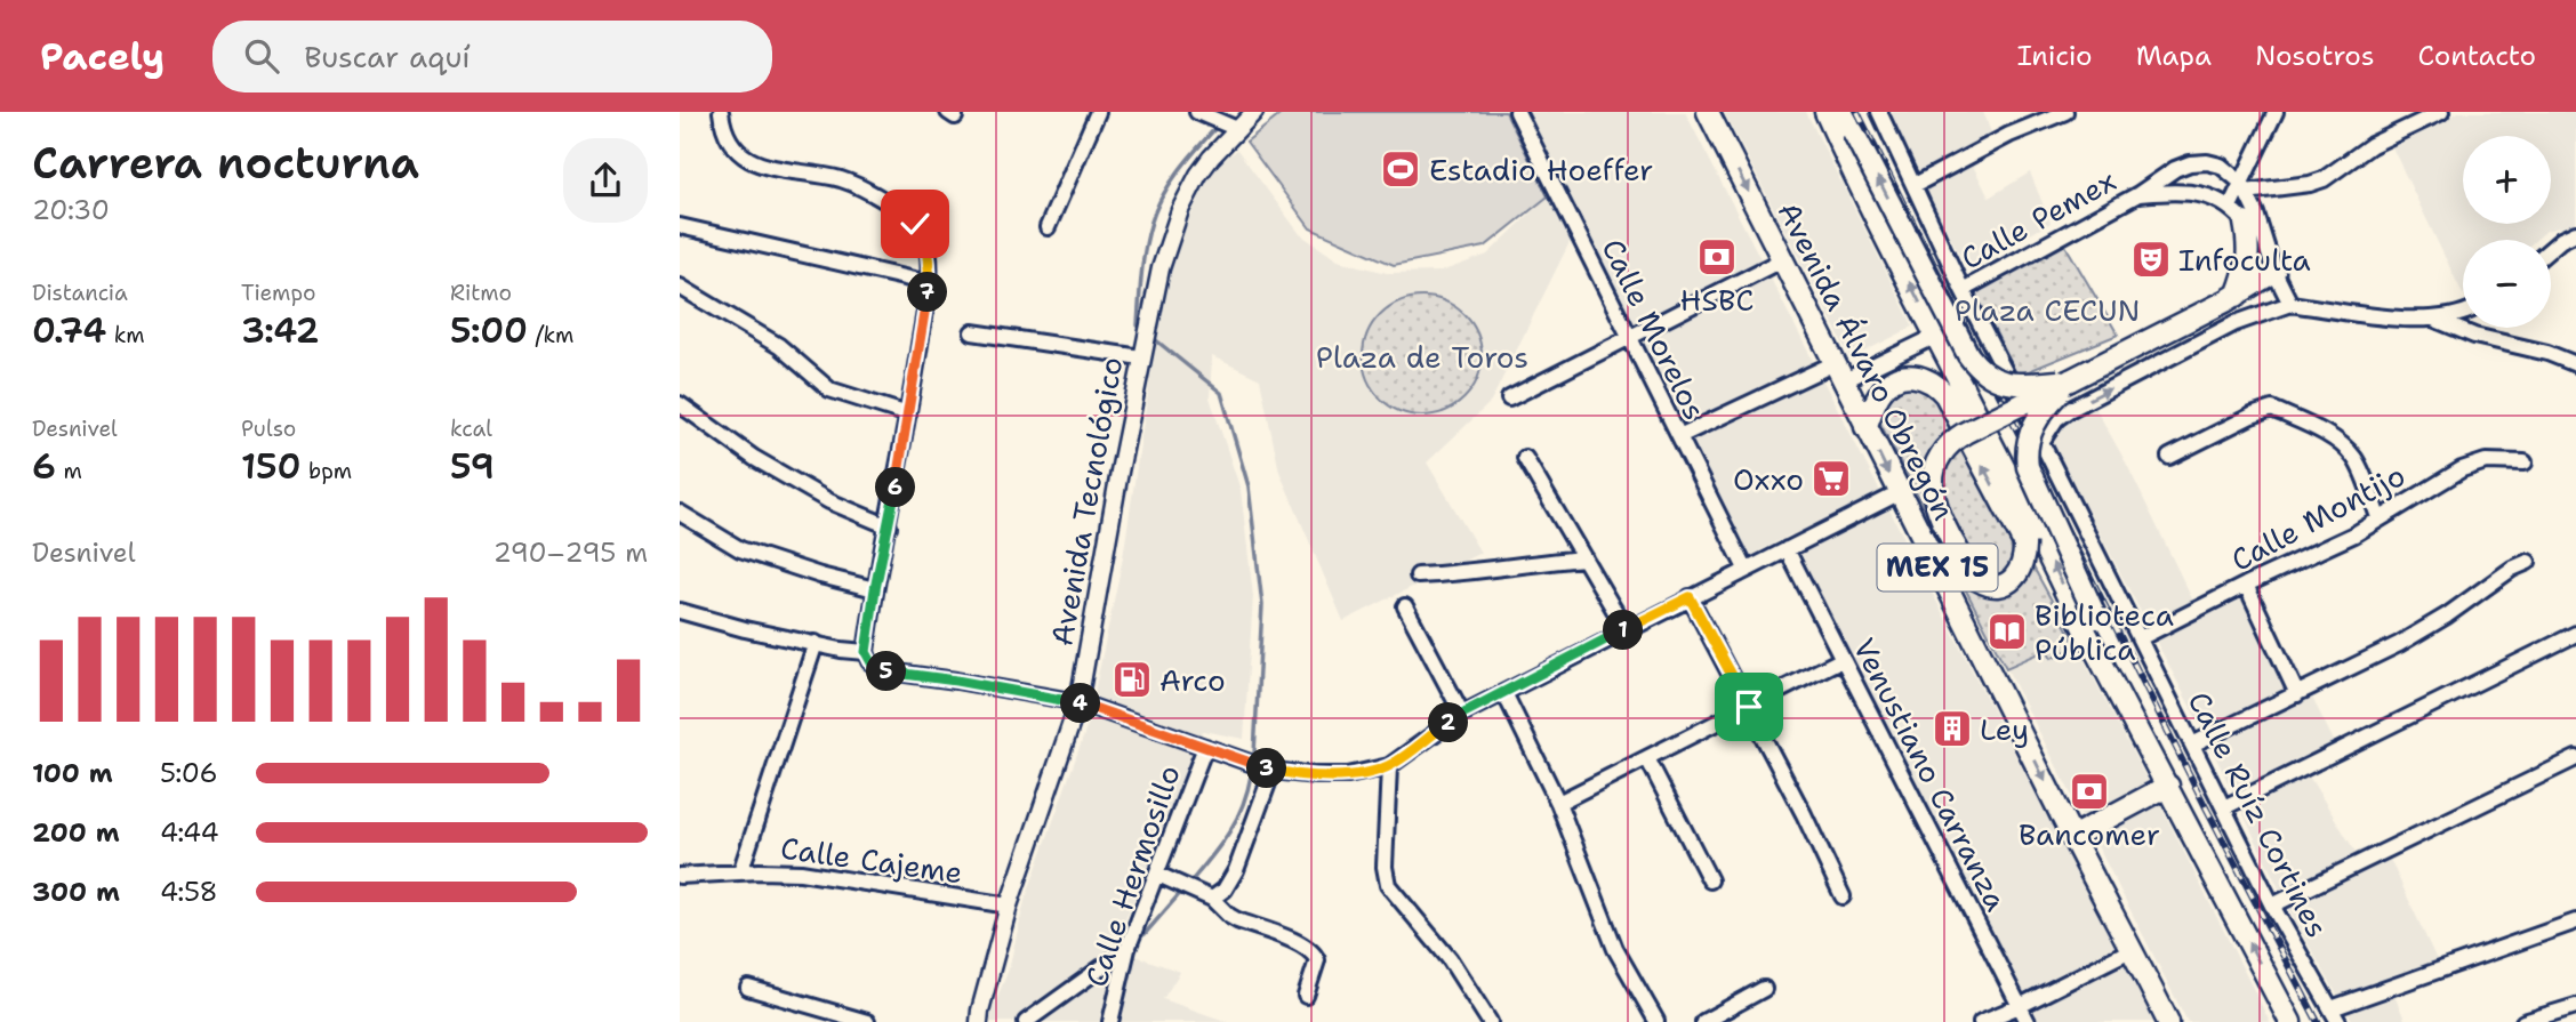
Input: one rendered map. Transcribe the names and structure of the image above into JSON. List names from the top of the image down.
{
  "streets": {
    "highway": ["Avenida Álvaro Obregón", "MEX 15"],
    "main road": ["Avenida Tecnológico"],
    "street": [
      "Calle Pemex",
      "Calle Morelos",
      "Calle Montijo",
      "Venustiano Carranza",
      "Calle Ruíz Cortines",
      "Calle Cajeme",
      "Calle Hermosillo"
    ]
  },
  "crossings": [
    ["Calle Pemex", "Calle Ruíz Cortines"],
    ["Avenida Tecnológico", "Calle Cajeme"],
    ["Calle Montijo", "Calle Ruíz Cortines"]
  ],
  "parks": ["Plaza CECUN", "Plaza de Toros"],
  "places": {
    "sports": ["Estadio Hoeffer"],
    "bank": ["HSBC", "Bancomer"],
    "theatre": ["Infoculta"],
    "supermarket": ["Oxxo"],
    "library": ["Biblioteca Pública"],
    "fuel station": ["Arco"],
    "building": ["Ley"]
  },
  "page": {
    "header": "Pacely",
    "search": "Buscar aquí",
    "nav": [
      "Inicio",
      "Mapa",
      "Nosotros",
      "Contacto"
    ],
    "heading": ["Carrera nocturna", "20:30"],
    "map_buttons": ["+", "−"],
    "stats": [
      ["Distancia", "0.74 km"],
      ["Tiempo", "3:42"],
      ["Ritmo", "5:00 /km"],
      ["Desnivel", "6 m"],
      ["Pulso", "150 bpm"],
      ["kcal", "59"]
    ],
    "pins": [
      "7",
      "6",
      "1",
      "5",
      "4",
      "2",
      "3"
    ],
    "chart": ["Desnivel", "290–295 m"],
    "list": [
      {
        "name": "100 m",
        "note": "5:06"
      },
      {
        "name": "200 m",
        "note": "4:44"
      },
      {
        "name": "300 m",
        "note": "4:58"
      }
    ]
  }
}
